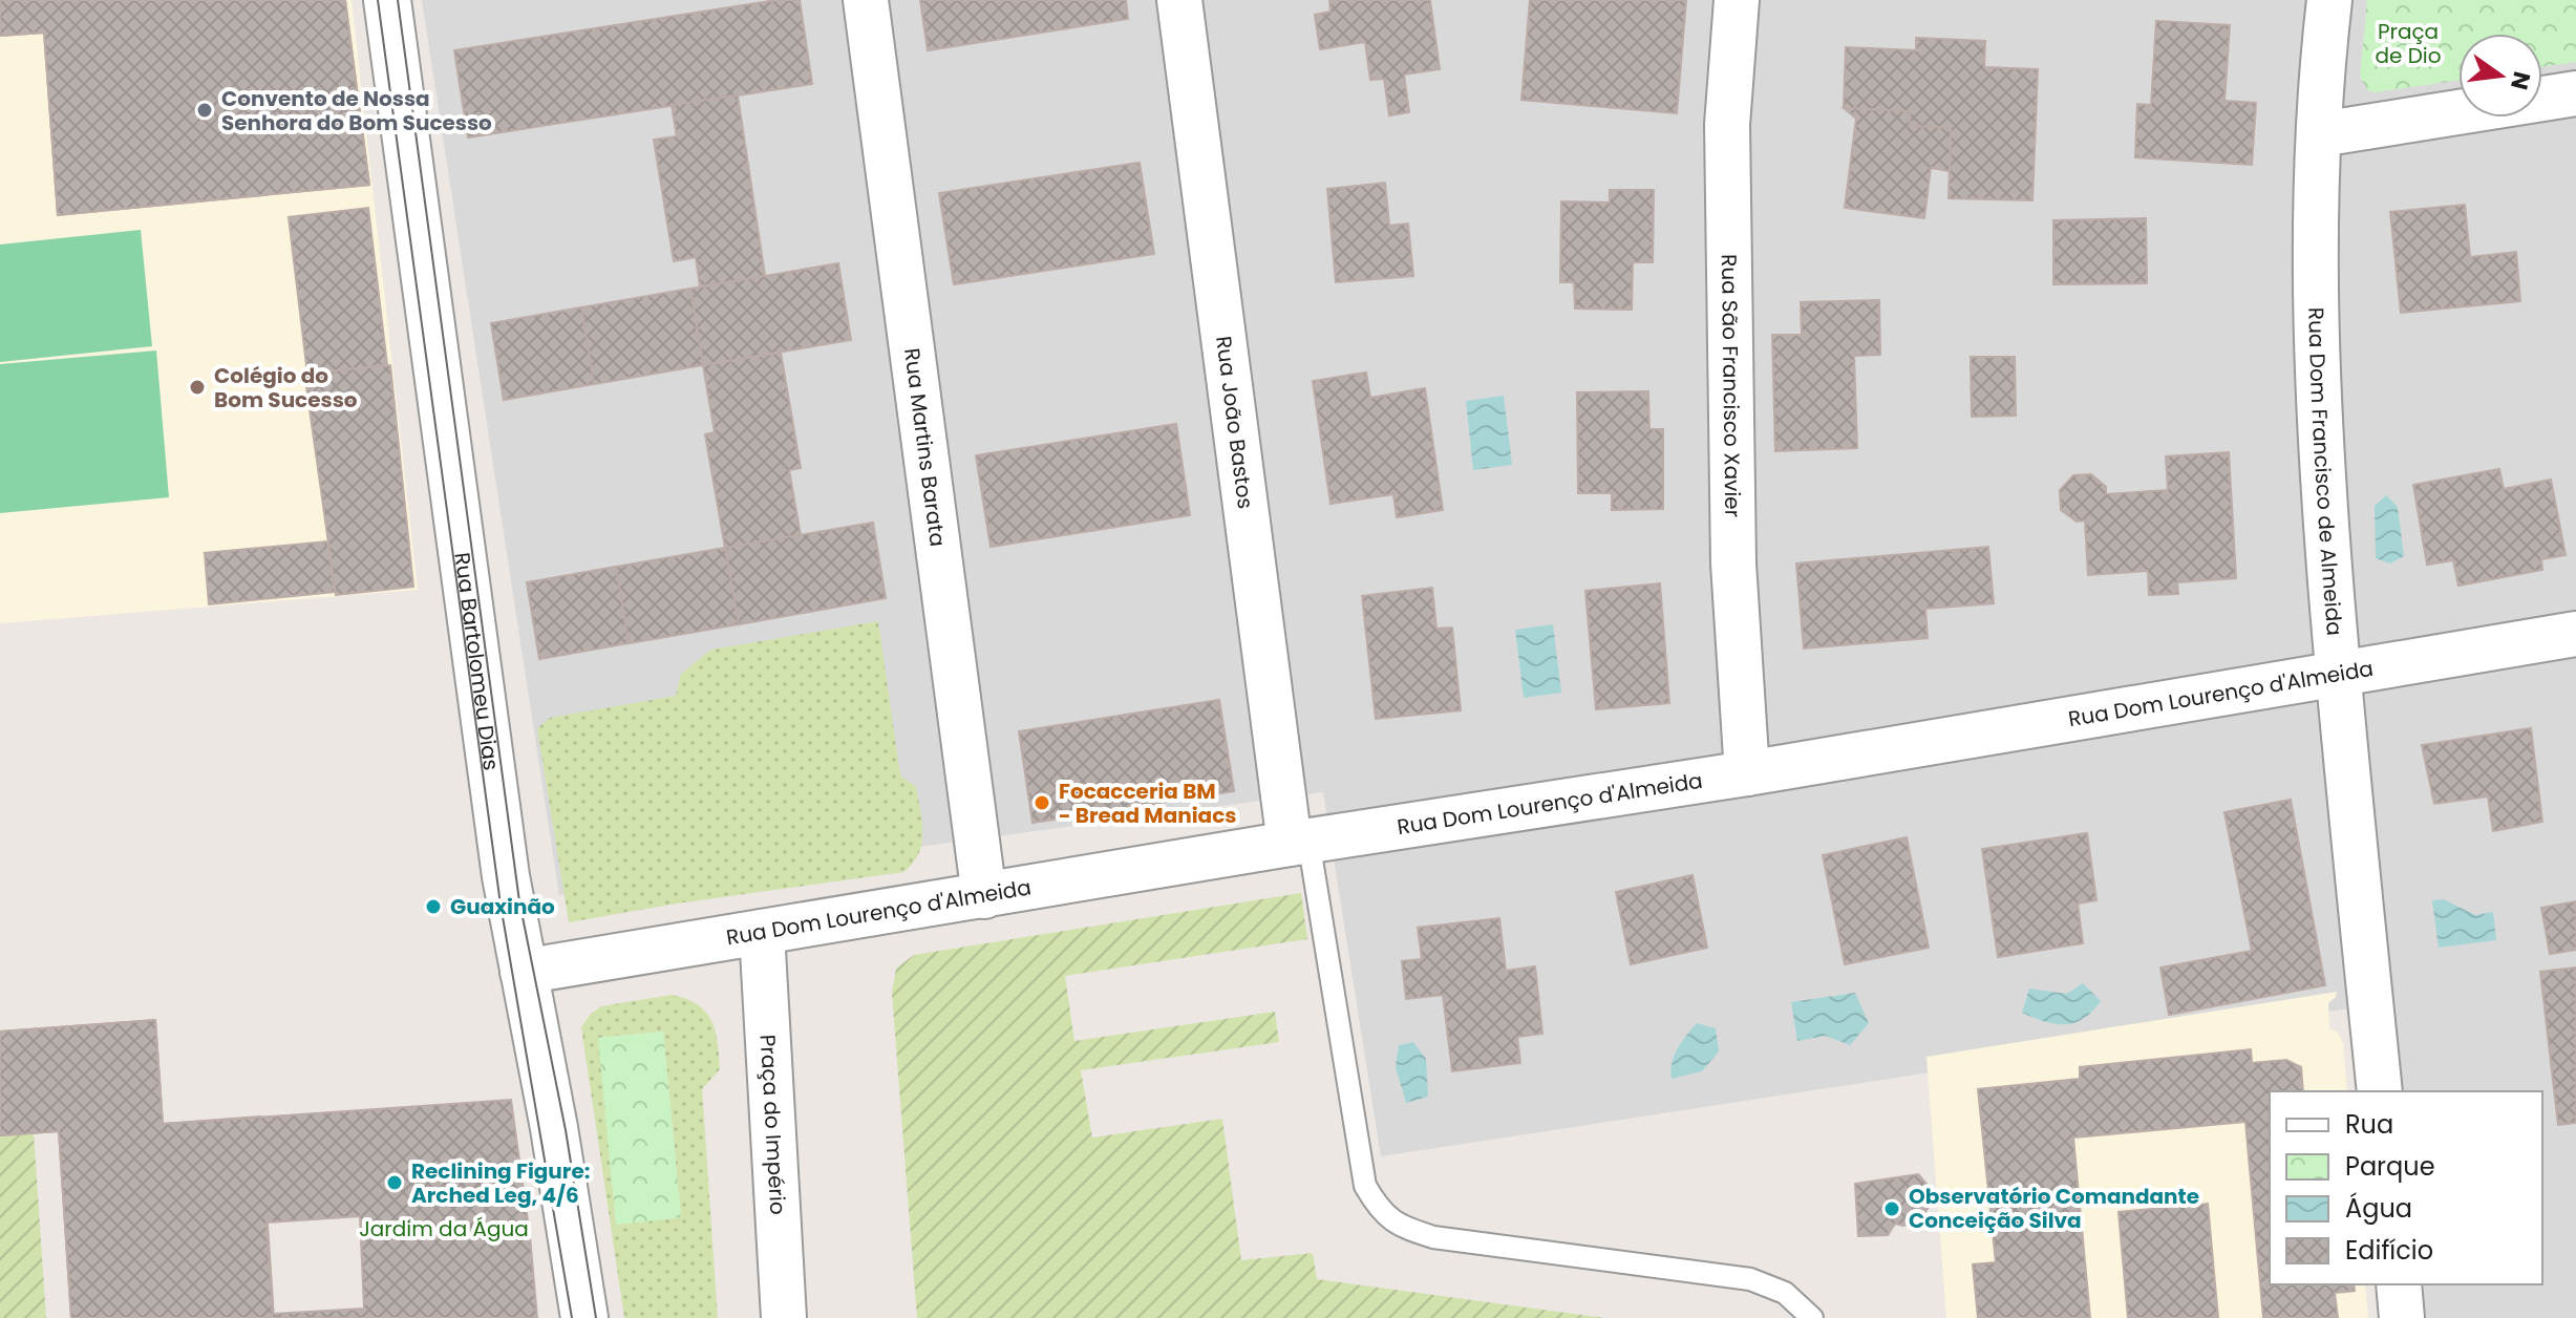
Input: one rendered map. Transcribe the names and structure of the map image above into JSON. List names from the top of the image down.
{
  "streets": {
    "street": [
      "Rua São Francisco Xavier",
      "Rua João Bastos",
      "Rua Martins Barata",
      "Rua Dom Francisco de Almeida",
      "Rua Bartolomeu Dias",
      "Rua Dom Lourenço d'Almeida",
      "Praça do Império"
    ]
  },
  "crossings": [
    ["Rua São Francisco Xavier", "Rua Dom Lourenço d'Almeida"],
    ["Rua João Bastos", "Rua Dom Lourenço d'Almeida"],
    ["Rua Martins Barata", "Rua Dom Lourenço d'Almeida"],
    ["Rua Dom Francisco de Almeida", "Rua Dom Lourenço d'Almeida"],
    ["Rua Bartolomeu Dias", "Rua Dom Lourenço d'Almeida"],
    ["Rua Dom Lourenço d'Almeida", "Praça do Império"]
  ],
  "parks": ["Praça de Dio", "Jardim da Água"],
  "places": [
    "Convento de Nossa Senhora do Bom Sucesso",
    "Colégio do Bom Sucesso",
    "Focacceria BM - Bread Maniacs",
    "Guaxinão",
    "Reclining Figure: Arched Leg, 4/6",
    "Observatório Comandante Conceição Silva"
  ],
  "legend": [
    "Rua",
    "Parque",
    "Água",
    "Edifício"
  ],
  "north": "right"
}
